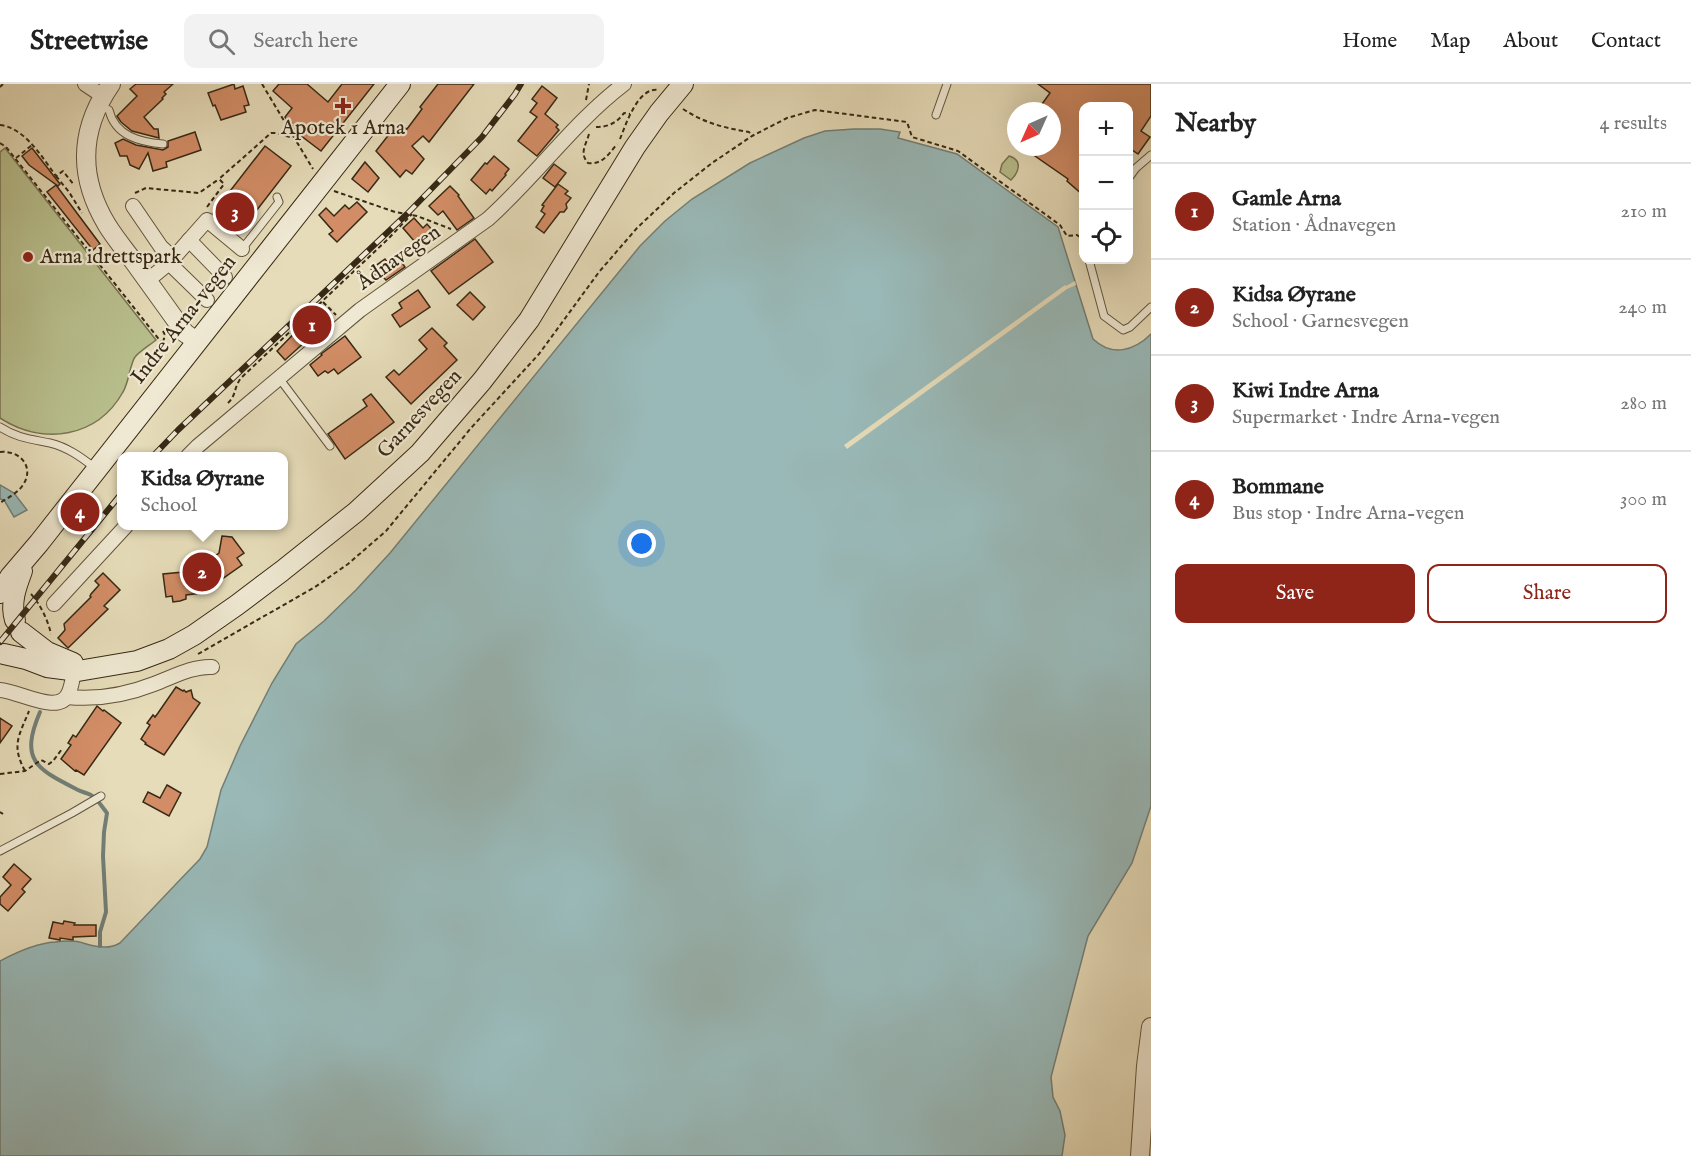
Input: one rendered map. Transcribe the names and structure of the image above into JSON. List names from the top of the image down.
{
  "streets": {
    "main road": ["Indre Arna-vegen", "Garnesvegen"],
    "street": ["Ådnavegen"]
  },
  "places": {
    "health": ["Apotek 1 Arna"],
    "other": ["Arna idrettspark"]
  },
  "north": "bottom left",
  "page": {
    "header": "Streetwise",
    "search": "Search here",
    "nav": [
      "Home",
      "Map",
      "About",
      "Contact"
    ],
    "heading": ["Nearby", "4 results"],
    "map_buttons": ["+", "−"],
    "list": [
      {
        "mark": "1",
        "name": "Gamle Arna",
        "note": "Station · Ådnavegen",
        "value": "210 m"
      },
      {
        "mark": "2",
        "name": "Kidsa Øyrane",
        "note": "School · Garnesvegen",
        "value": "240 m"
      },
      {
        "mark": "3",
        "name": "Kiwi Indre Arna",
        "note": "Supermarket · Indre Arna-vegen",
        "value": "280 m"
      },
      {
        "mark": "4",
        "name": "Bommane",
        "note": "Bus stop · Indre Arna-vegen",
        "value": "300 m"
      }
    ],
    "pins": [
      "3",
      "1",
      "4",
      "2"
    ],
    "popup": ["Kidsa Øyrane", "School"],
    "buttons": ["Save", "Share"]
  }
}
